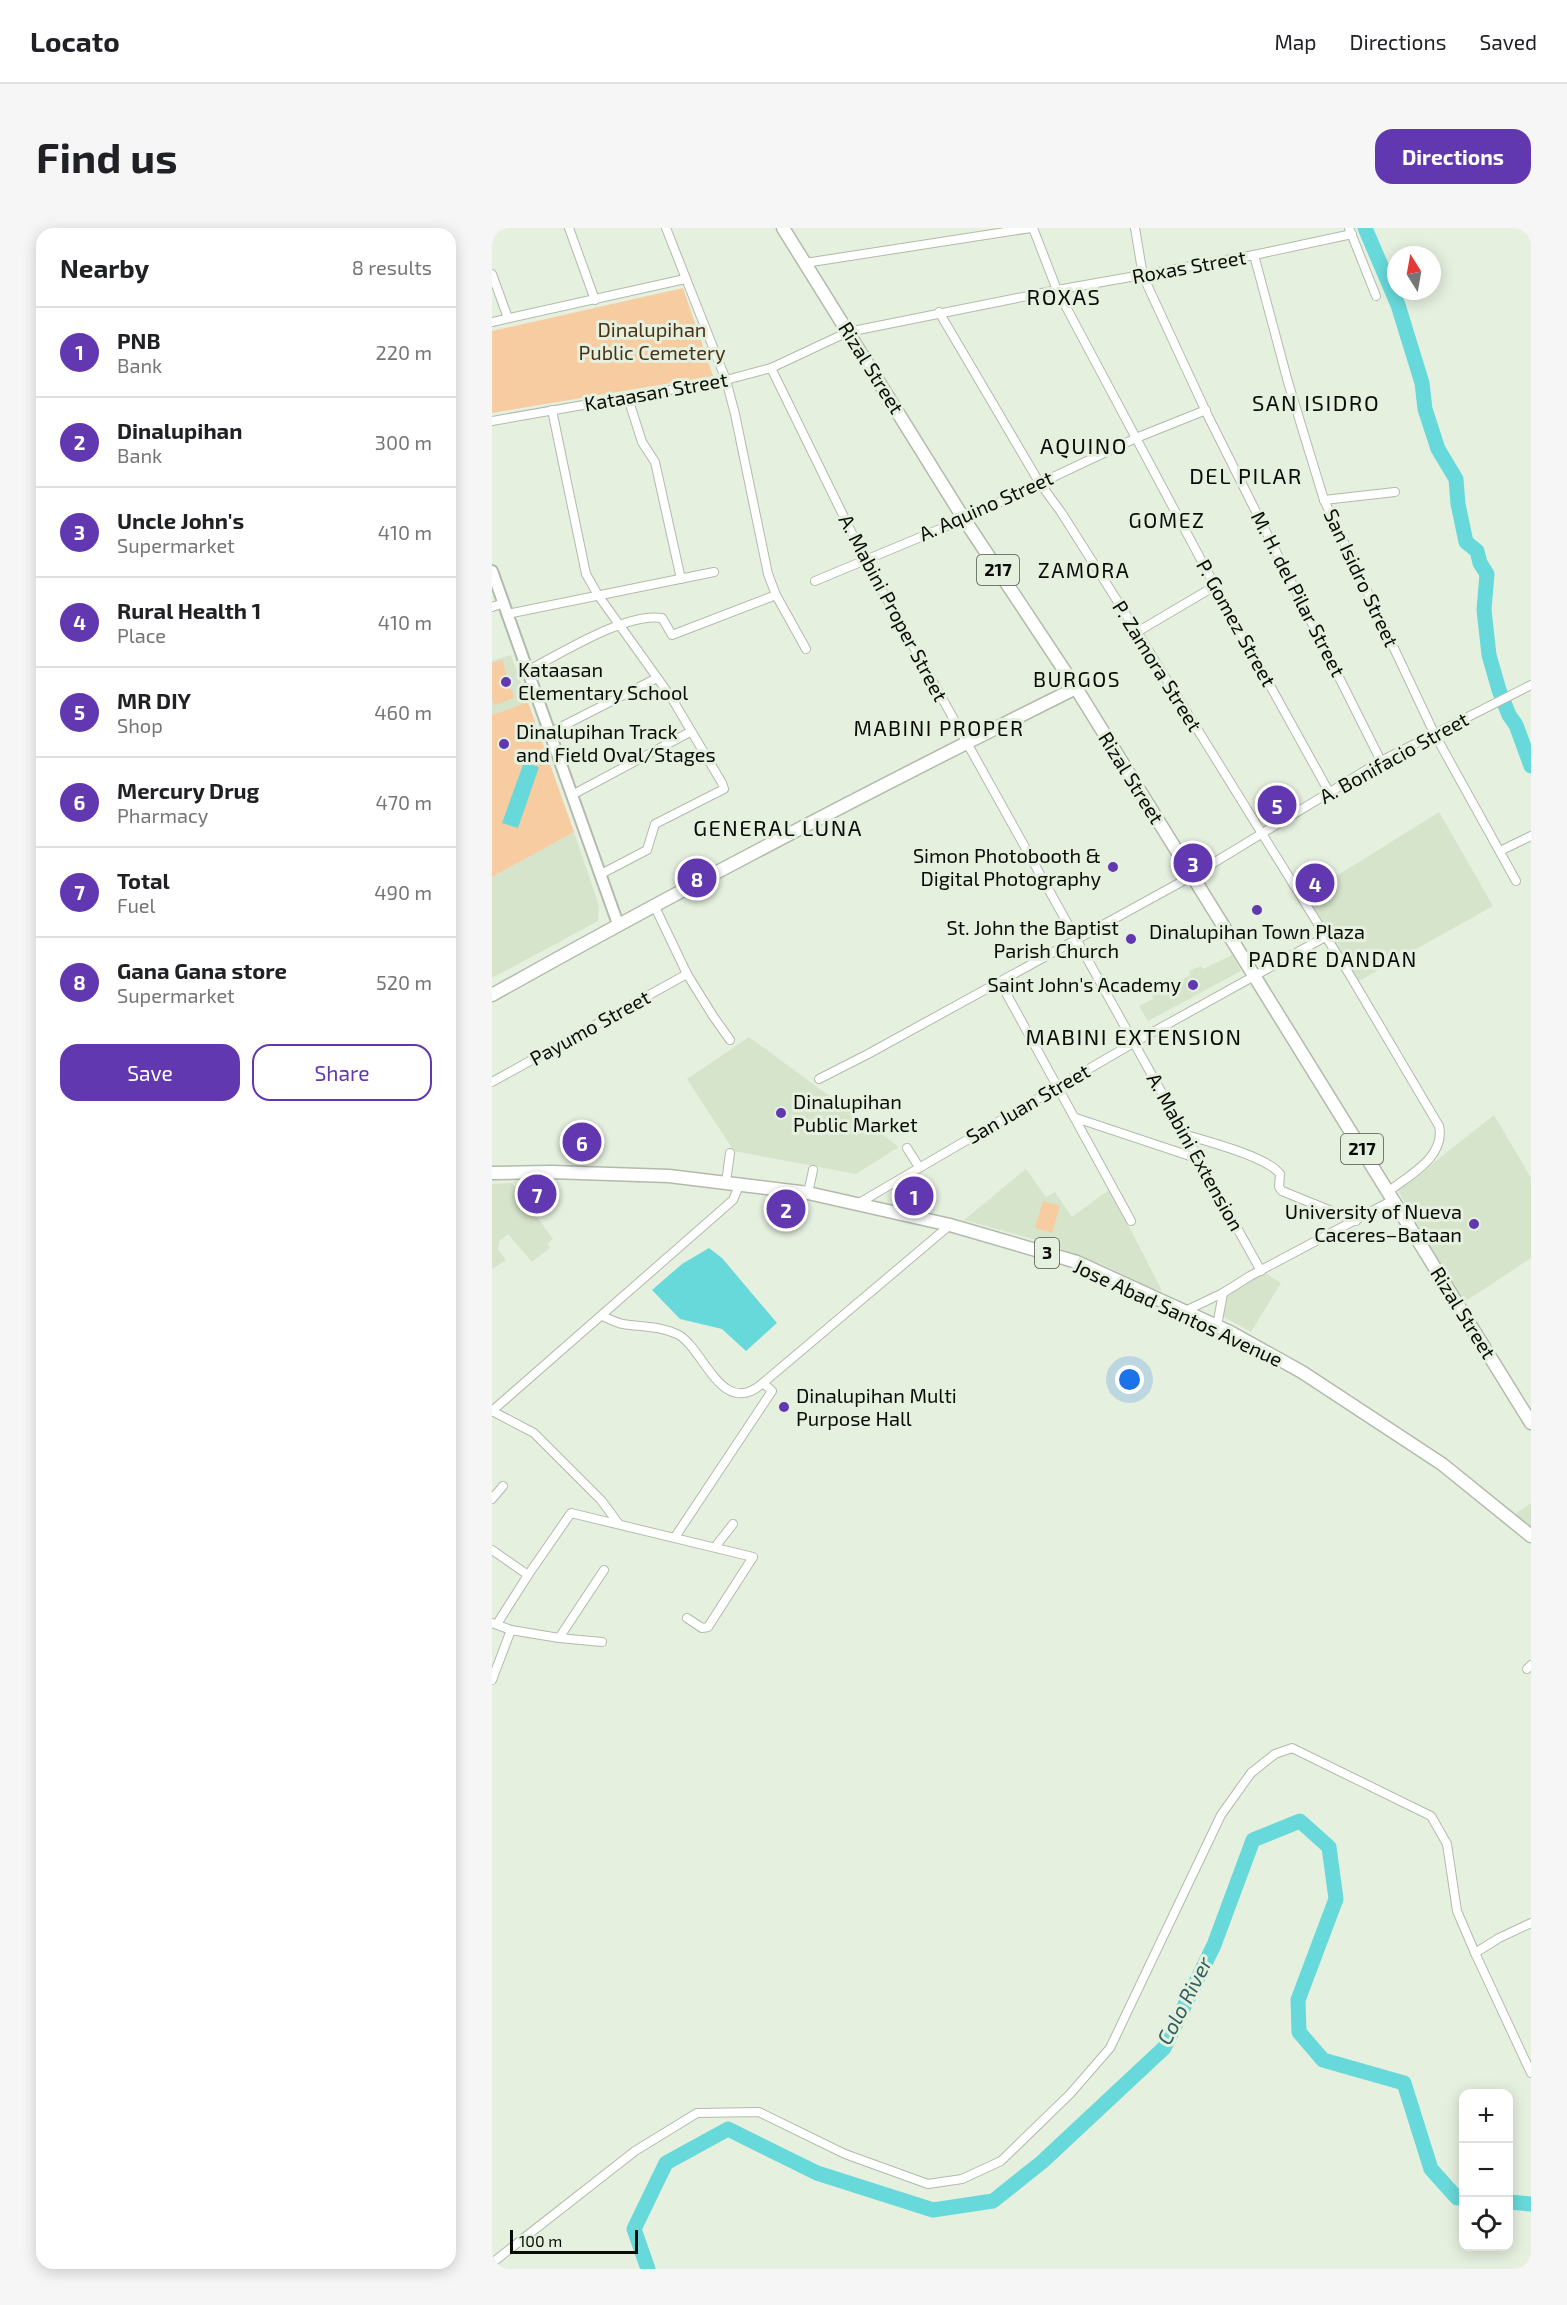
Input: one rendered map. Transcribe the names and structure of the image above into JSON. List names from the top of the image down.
{
  "streets": {
    "main road": [
      "Rizal Street",
      "217",
      "3",
      "Jose Abad Santos Avenue"
    ],
    "street": [
      "Roxas Street",
      "Kataasan Street",
      "A. Aquino Street",
      "San Isidro Street",
      "M. H. del Pilar Street",
      "A. Mabini Proper Street",
      "P. Gomez Street",
      "P. Zamora Street",
      "A. Bonifacio Street",
      "Payumo Street",
      "San Juan Street",
      "A. Mabini Extension"
    ]
  },
  "crossings": [
    ["Roxas Street", "Rizal Street"],
    ["Roxas Street", "Kataasan Street"],
    ["Roxas Street", "San Isidro Street"],
    ["Roxas Street", "M. H. del Pilar Street"],
    ["Roxas Street", "P. Gomez Street"],
    ["Roxas Street", "P. Zamora Street"],
    ["Rizal Street", "Kataasan Street"],
    ["Rizal Street", "A. Aquino Street"],
    ["Rizal Street", "P. Zamora Street"],
    ["Rizal Street", "A. Bonifacio Street"],
    ["Rizal Street", "San Juan Street"],
    ["Kataasan Street", "A. Mabini Proper Street"],
    ["A. Aquino Street", "M. H. del Pilar Street"],
    ["A. Aquino Street", "A. Mabini Proper Street"],
    ["A. Aquino Street", "P. Gomez Street"],
    ["A. Aquino Street", "P. Zamora Street"],
    ["San Isidro Street", "A. Bonifacio Street"],
    ["M. H. del Pilar Street", "A. Bonifacio Street"],
    ["A. Mabini Proper Street", "A. Bonifacio Street"],
    ["A. Mabini Proper Street", "A. Mabini Extension"],
    ["P. Gomez Street", "A. Bonifacio Street"],
    ["P. Zamora Street", "A. Bonifacio Street"],
    ["P. Zamora Street", "San Juan Street"],
    ["P. Zamora Street", "A. Mabini Extension"],
    ["P. Zamora Street", "Jose Abad Santos Avenue"],
    ["A. Bonifacio Street", "A. Mabini Extension"],
    ["San Juan Street", "A. Mabini Extension"],
    ["San Juan Street", "Jose Abad Santos Avenue"]
  ],
  "districts": [
    "ROXAS",
    "SAN ISIDRO",
    "AQUINO",
    "DEL PILAR",
    "GOMEZ",
    "ZAMORA",
    "BURGOS",
    "MABINI PROPER",
    "GENERAL LUNA",
    "PADRE DANDAN",
    "MABINI EXTENSION"
  ],
  "water": ["Colo River"],
  "parks": ["Dinalupihan Public Cemetery"],
  "places": [
    "Kataasan Elementary School",
    "Dinalupihan Track and Field Oval/Stages",
    "Simon Photobooth & Digital Photography",
    "Dinalupihan Town Plaza",
    "St. John the Baptist Parish Church",
    "Saint John's Academy",
    "Dinalupihan Public Market",
    "University of Nueva Caceres–Bataan",
    "Dinalupihan Multi Purpose Hall"
  ],
  "scale_bar": "100 m",
  "north": "top",
  "page": {
    "header": "Locato",
    "nav": ["Map", "Directions", "Saved"],
    "buttons": [
      "Directions",
      ["Save", "Share"]
    ],
    "title": "Find us",
    "heading": ["Nearby", "8 results"],
    "list": [
      {
        "mark": "1",
        "name": "PNB",
        "note": "Bank",
        "value": "220 m"
      },
      {
        "mark": "2",
        "name": "Dinalupihan",
        "note": "Bank",
        "value": "300 m"
      },
      {
        "mark": "3",
        "name": "Uncle John's",
        "note": "Supermarket",
        "value": "410 m"
      },
      {
        "mark": "4",
        "name": "Rural Health 1",
        "note": "Place",
        "value": "410 m"
      },
      {
        "mark": "5",
        "name": "MR DIY",
        "note": "Shop",
        "value": "460 m"
      },
      {
        "mark": "6",
        "name": "Mercury Drug",
        "note": "Pharmacy",
        "value": "470 m"
      },
      {
        "mark": "7",
        "name": "Total",
        "note": "Fuel",
        "value": "490 m"
      },
      {
        "mark": "8",
        "name": "Gana Gana store",
        "note": "Supermarket",
        "value": "520 m"
      }
    ],
    "pins": [
      "5",
      "3",
      "8",
      "4",
      "6",
      "7",
      "1",
      "2"
    ],
    "map_buttons": ["+", "−"],
    "scale": "100 m"
  }
}
